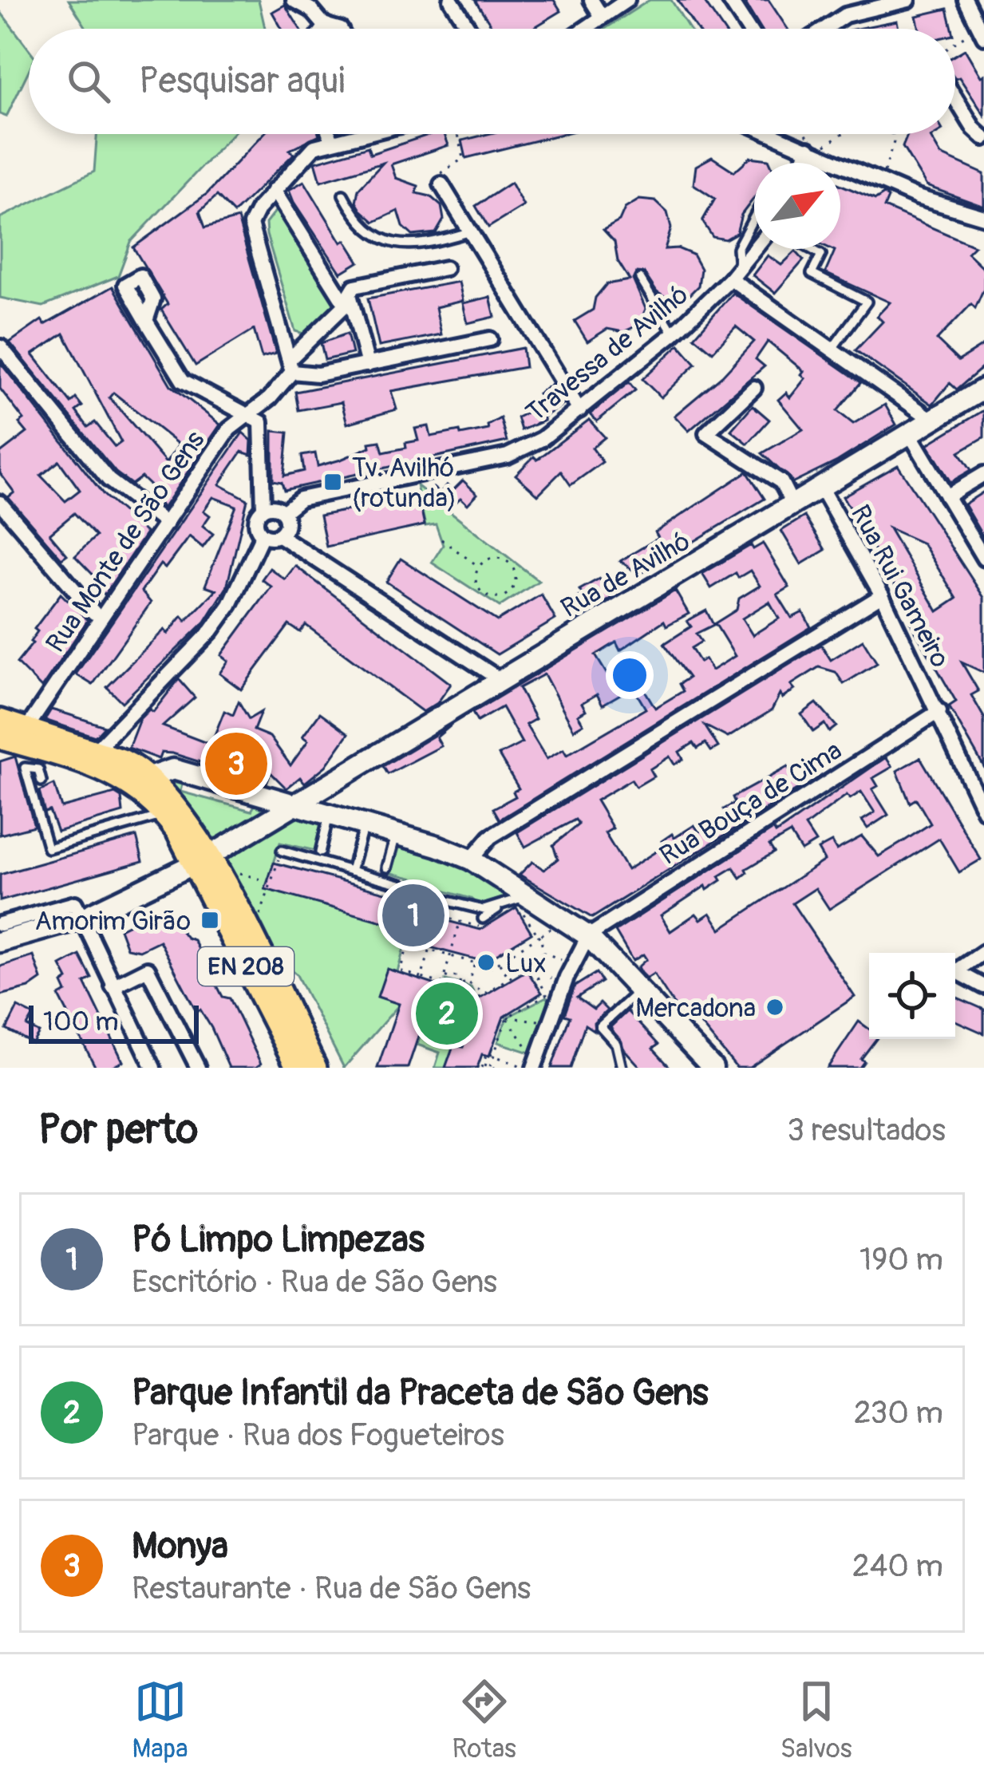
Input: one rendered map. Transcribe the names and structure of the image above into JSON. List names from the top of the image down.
{
  "streets": {
    "main road": ["EN 208"],
    "street": [
      "Travessa de Avilhó",
      "Rua Monte de São Gens",
      "Rua de Avilhó",
      "Rua Rui Gameiro",
      "Rua Bouça de Cima"
    ]
  },
  "crossings": [
    ["Rua Monte de São Gens", "EN 208"],
    ["Rua de Avilhó", "Rua Rui Gameiro"],
    ["Rua de Avilhó", "EN 208"],
    ["Rua Rui Gameiro", "Rua Bouça de Cima"],
    ["Rua Bouça de Cima", "EN 208"]
  ],
  "places": {
    "transit": ["Tv. Avilhó (rotunda)", "Amorim Girão"],
    "other": ["Lux", "Mercadona"]
  },
  "scale_bar": "100 m",
  "north": "top right",
  "page": {
    "search": "Pesquisar aqui",
    "pins": ["3", "1", "2"],
    "scale": "100 m",
    "heading": ["Por perto", "3 resultados"],
    "list": [
      {
        "mark": "1",
        "name": "Pó Limpo Limpezas",
        "note": "Escritório · Rua de São Gens",
        "value": "190 m"
      },
      {
        "mark": "2",
        "name": "Parque Infantil da Praceta de São Gens",
        "note": "Parque · Rua dos Fogueteiros",
        "value": "230 m"
      },
      {
        "mark": "3",
        "name": "Monya",
        "note": "Restaurante · Rua de São Gens",
        "value": "240 m"
      }
    ],
    "nav": ["Mapa", "Rotas", "Salvos"]
  }
}
